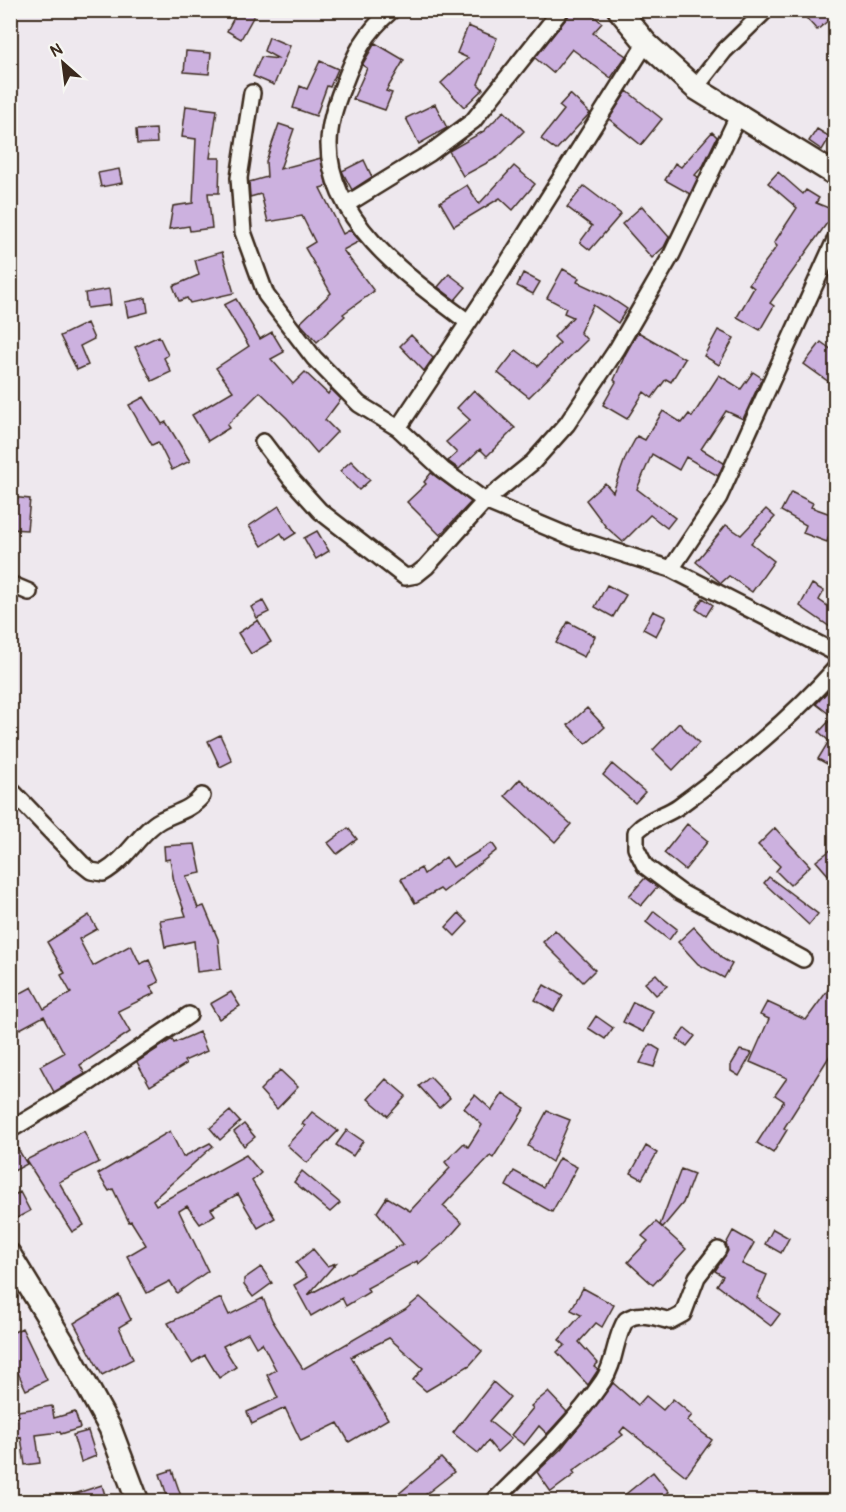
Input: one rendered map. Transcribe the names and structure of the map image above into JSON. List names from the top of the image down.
{
  "north": "top left"
}
